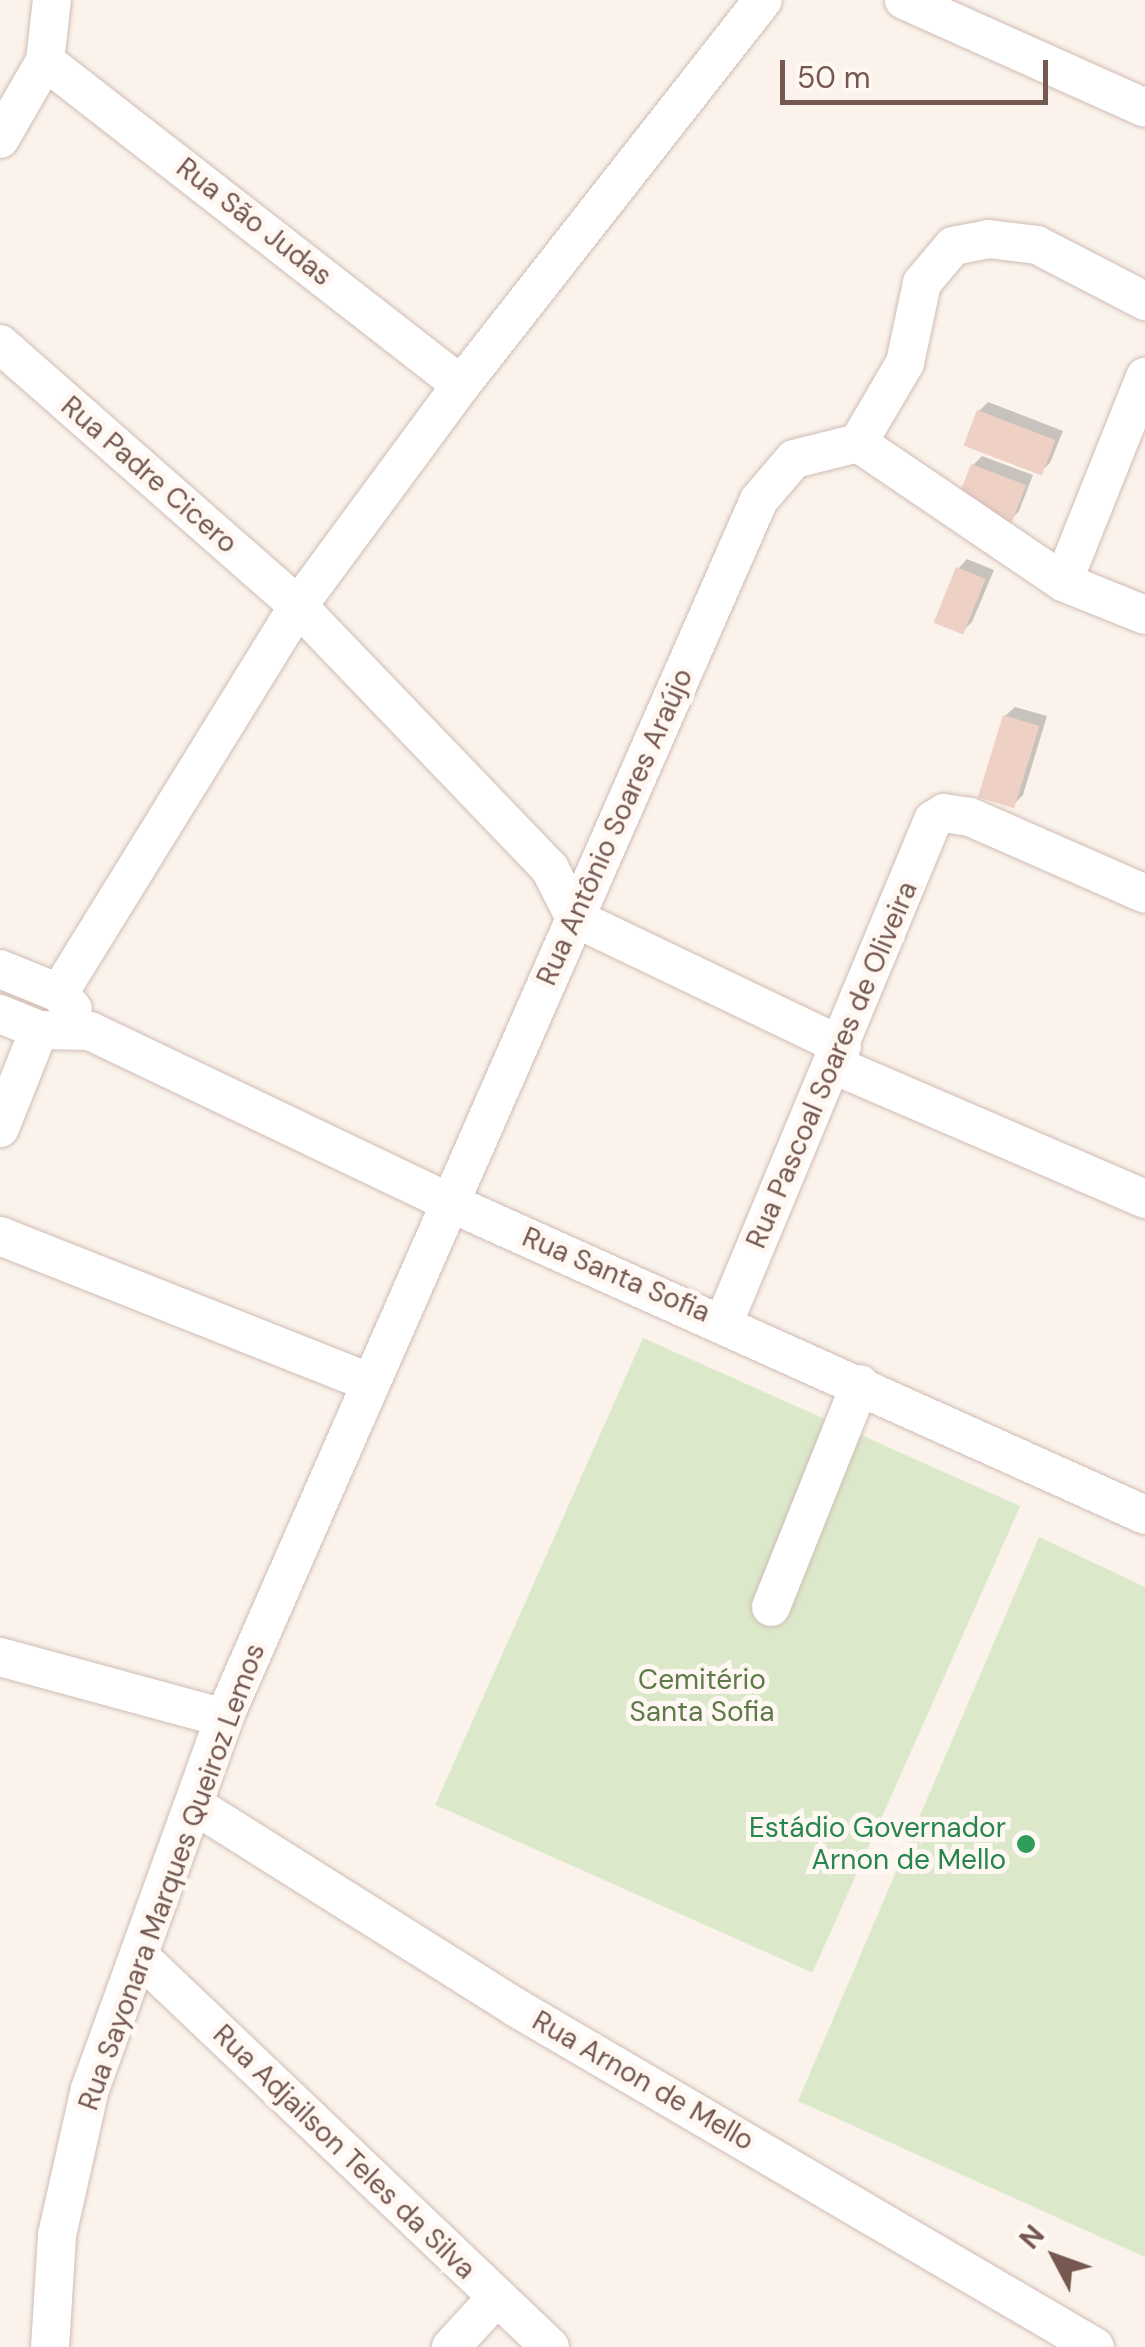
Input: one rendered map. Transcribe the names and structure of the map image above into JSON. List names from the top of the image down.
{
  "streets": {
    "street": [
      "Rua São Judas",
      "Rua Padre Cicero",
      "Rua Antônio Soares Araújo",
      "Rua Pascoal Soares de Oliveira",
      "Rua Santa Sofia",
      "Rua Sayonara Marques Queiroz Lemos",
      "Rua Arnon de Mello",
      "Rua Adjailson Teles da Silva"
    ]
  },
  "crossings": [
    ["Rua Padre Cicero", "Rua Antônio Soares Araújo"],
    ["Rua Antônio Soares Araújo", "Rua Santa Sofia"],
    ["Rua Antônio Soares Araújo", "Rua Sayonara Marques Queiroz Lemos"],
    ["Rua Pascoal Soares de Oliveira", "Rua Santa Sofia"],
    ["Rua Santa Sofia", "Rua Sayonara Marques Queiroz Lemos"],
    ["Rua Sayonara Marques Queiroz Lemos", "Rua Arnon de Mello"],
    ["Rua Sayonara Marques Queiroz Lemos", "Rua Adjailson Teles da Silva"]
  ],
  "parks": ["Cemitério Santa Sofia"],
  "places": ["Estádio Governador Arnon de Mello"],
  "scale_bar": "50 m",
  "north": "top left"
}
